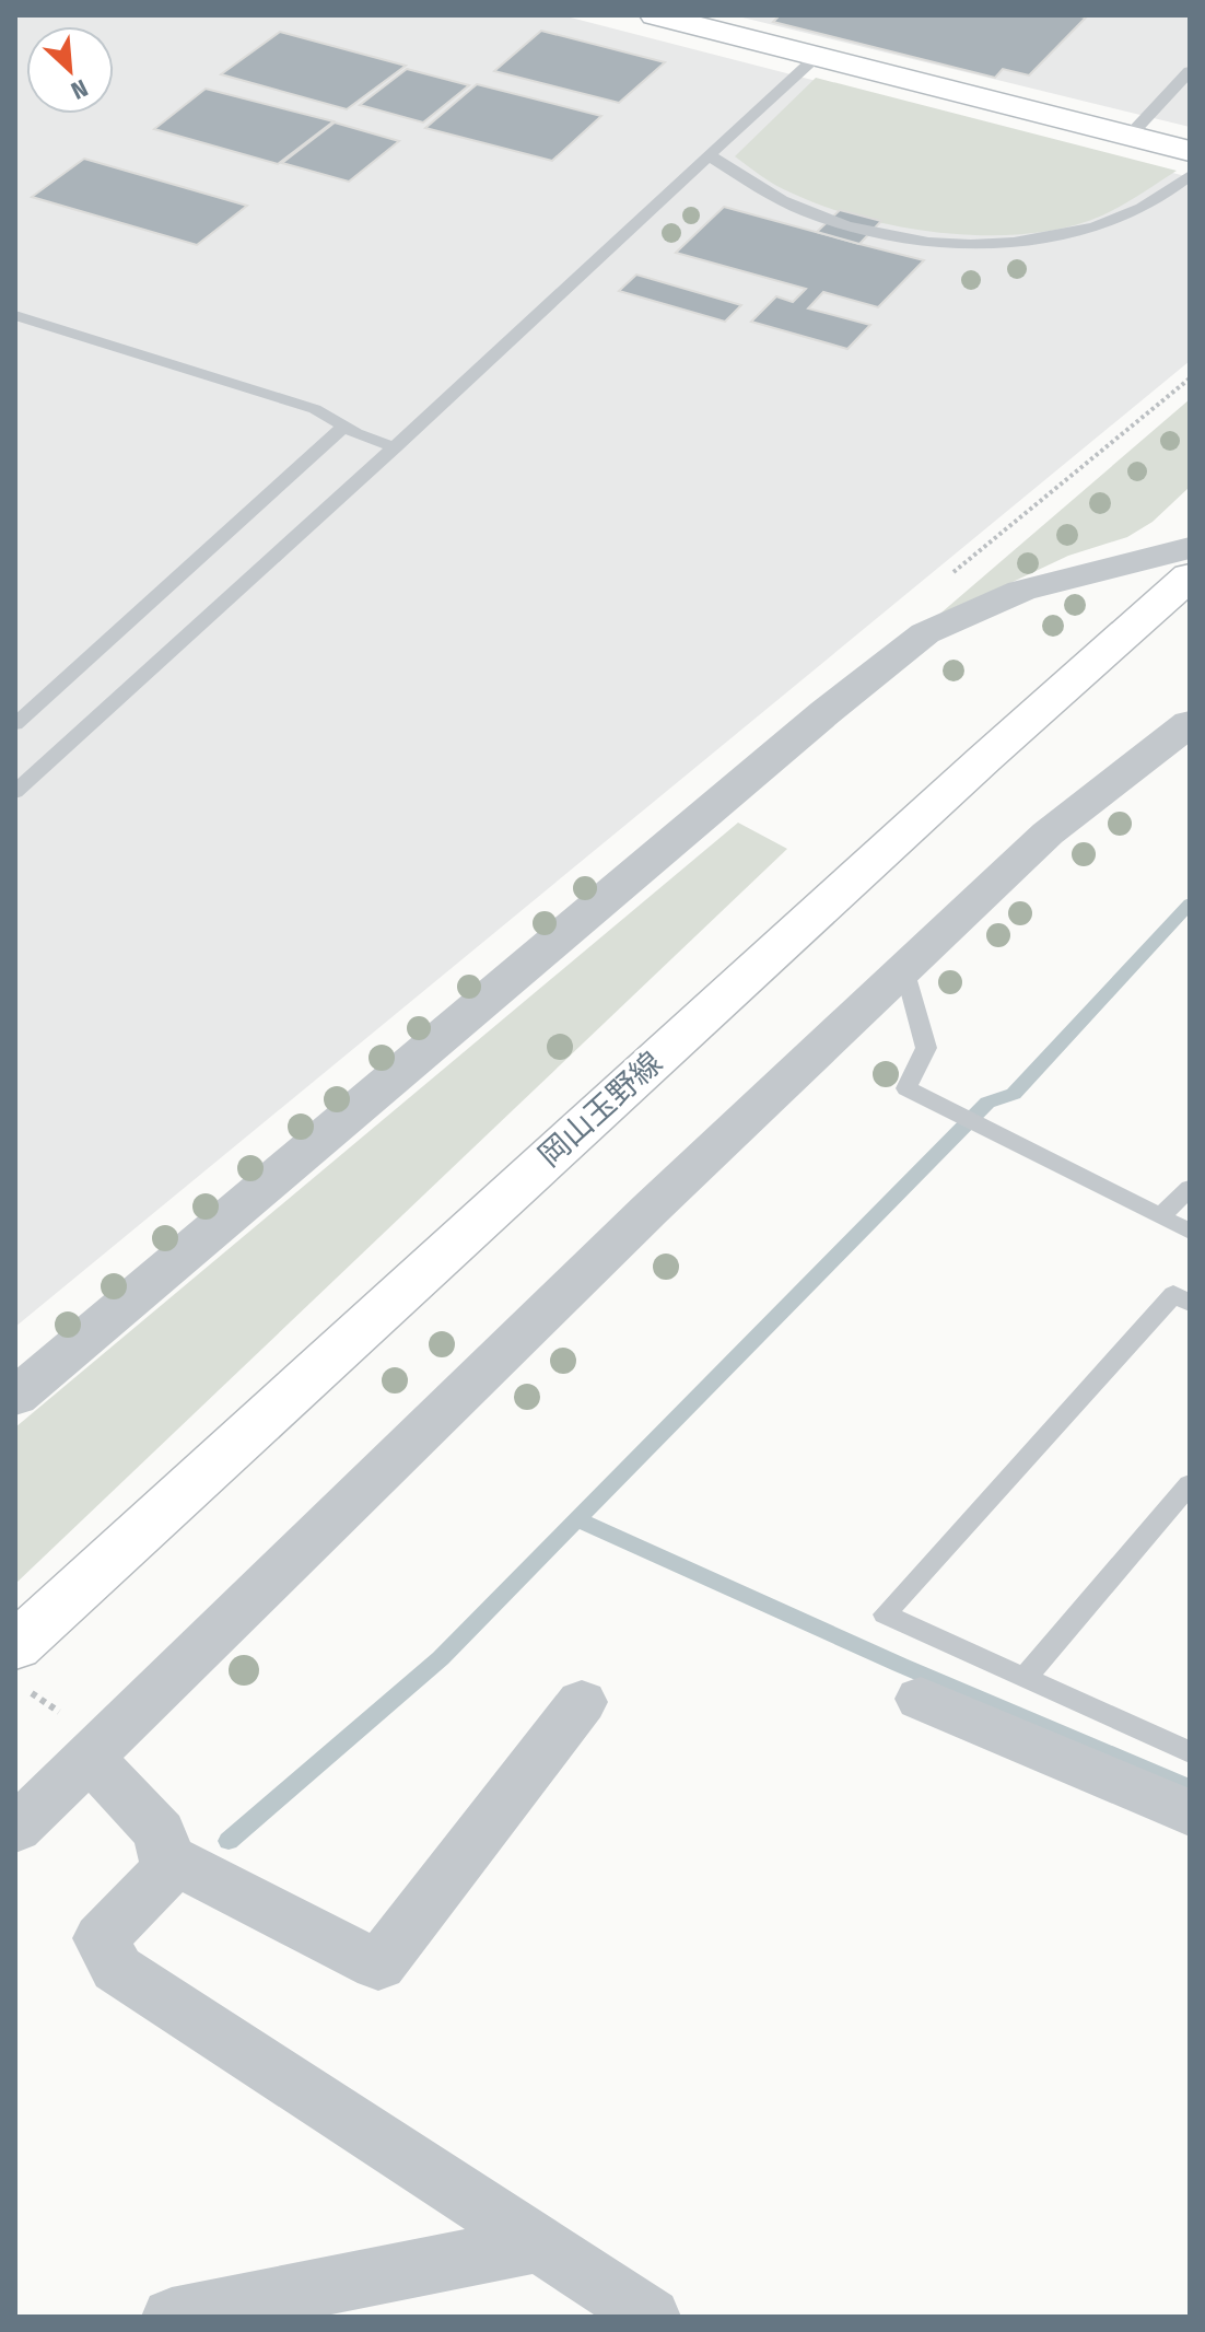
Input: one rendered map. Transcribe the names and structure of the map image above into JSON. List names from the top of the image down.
{
  "streets": {
    "main road": ["岡山玉野線"]
  },
  "north": "bottom right"
}
